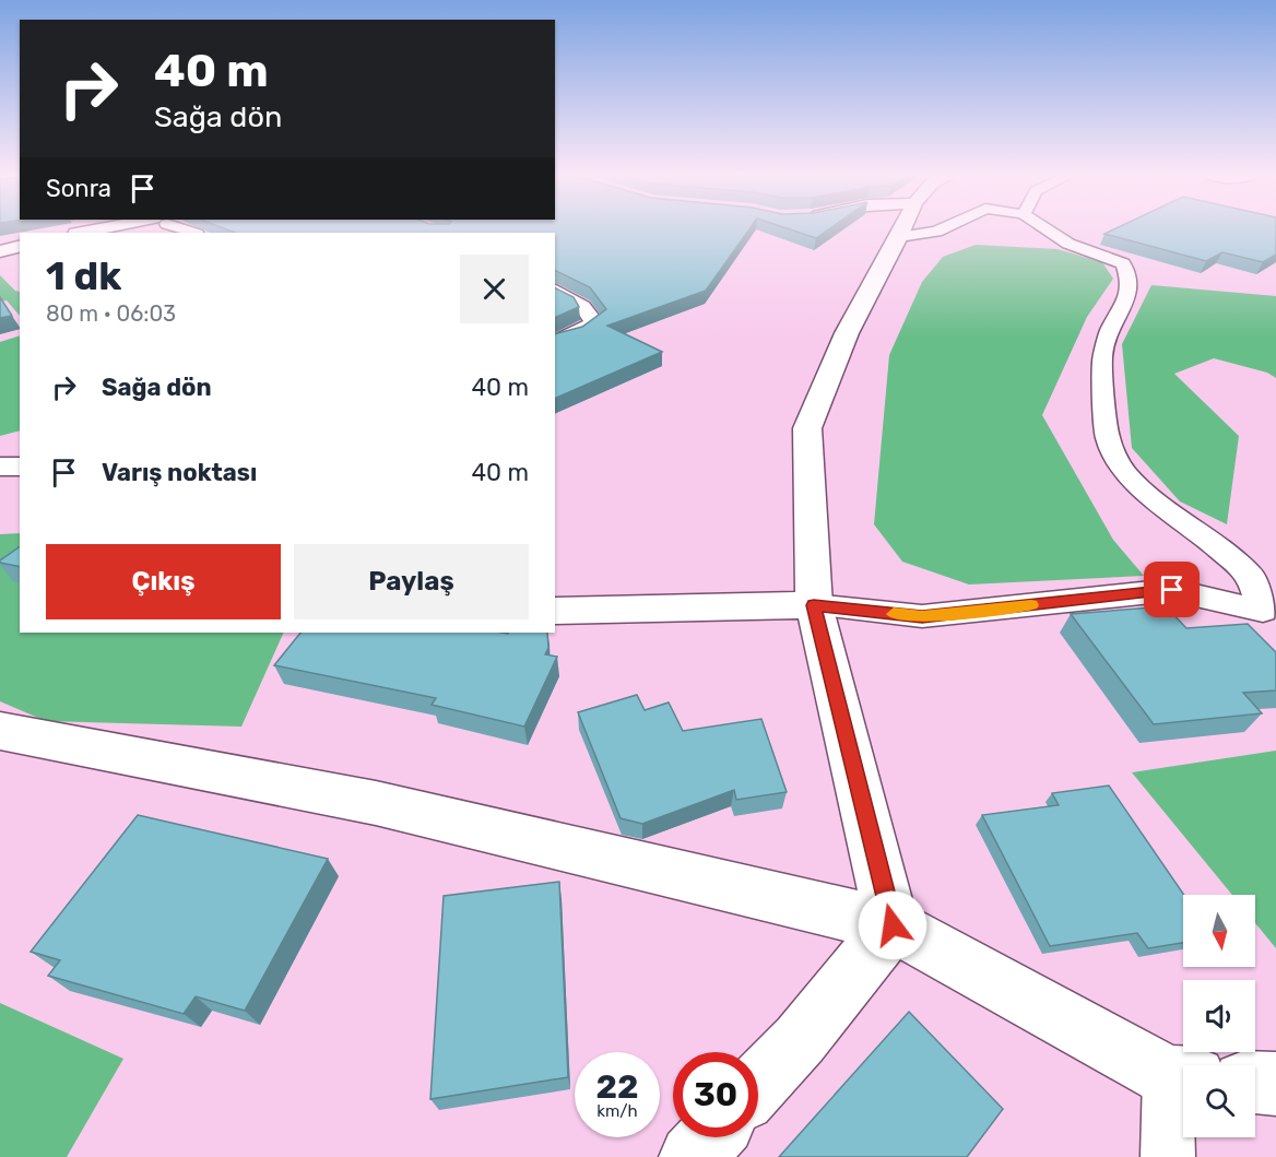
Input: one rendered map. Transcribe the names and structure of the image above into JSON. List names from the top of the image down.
{
  "north": "bottom",
  "page": {
    "turn": ["40 m", "Sağa dön"],
    "then": "Sonra",
    "heading": ["1 dk", "80 m · 06:03"],
    "list": [
      {
        "name": "Sağa dön",
        "value": "40 m"
      },
      {
        "name": "Varış noktası",
        "value": "40 m"
      }
    ],
    "buttons": ["Çıkış", "Paylaş"],
    "speed": "22 km/h",
    "limit": "30"
  }
}
